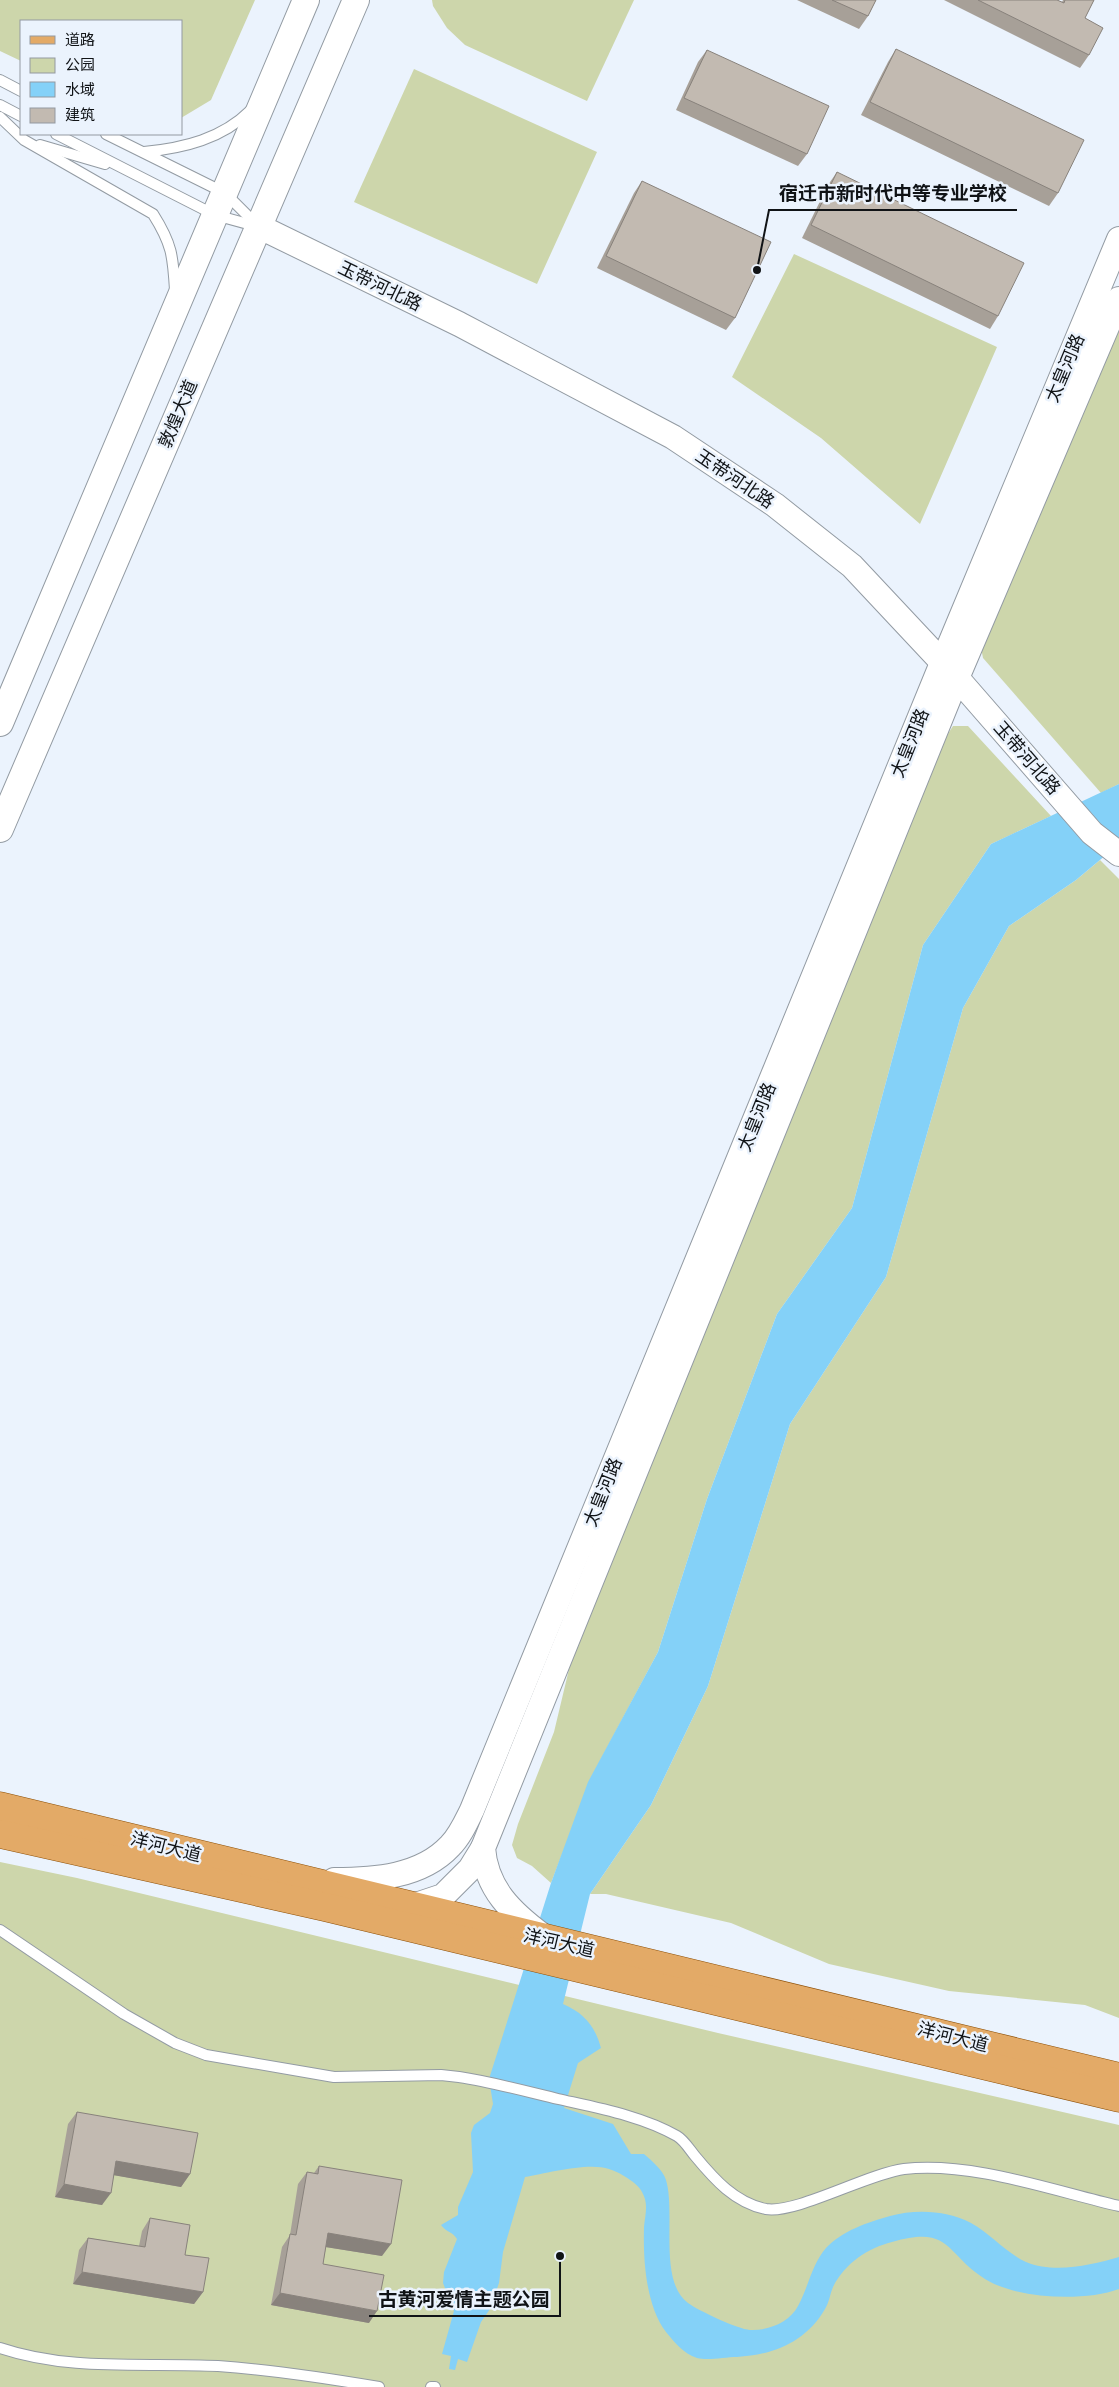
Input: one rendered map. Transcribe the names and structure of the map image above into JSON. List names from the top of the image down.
{
  "streets": {
    "main road": ["敦煌大道", "洋河大道"],
    "street": ["玉带河北路", "太皇河路"]
  },
  "crossings": [
    ["玉带河北路", "太皇河路"],
    ["玉带河北路", "敦煌大道"],
    ["太皇河路", "洋河大道"]
  ],
  "places": ["宿迁市新时代中等专业学校", "古黄河爱情主题公园"],
  "legend": [
    "道路",
    "公园",
    "水域",
    "建筑"
  ]
}
